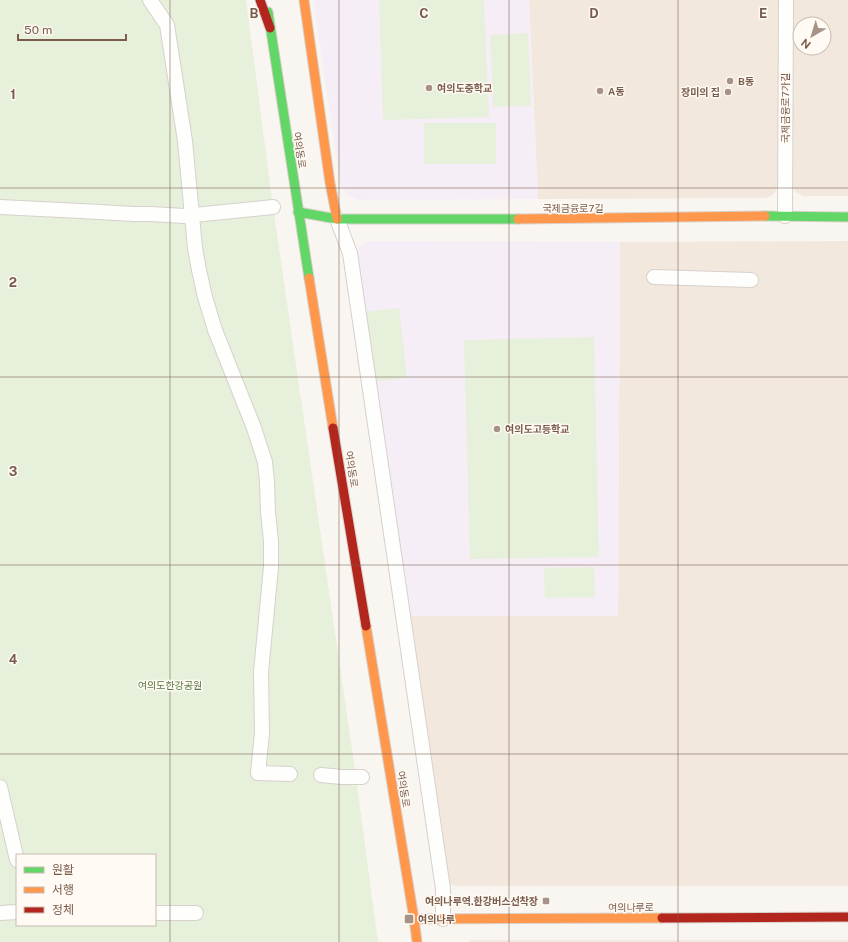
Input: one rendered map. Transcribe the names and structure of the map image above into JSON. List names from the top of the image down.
{
  "streets": {
    "main road": ["여의동로", "국제금융로7길", "여의나루로"],
    "street": ["국제금융로7가길"]
  },
  "crossings": [
    ["국제금융로7가길", "국제금융로7길"],
    ["여의동로", "국제금융로7길"],
    ["여의동로", "여의나루로"]
  ],
  "parks": ["여의도한강공원"],
  "places": {
    "other": [
      "B동",
      "여의도중학교",
      "A동",
      "장미의 집",
      "여의도고등학교"
    ],
    "transit": ["여의나루역.한강버스선착장", "여의나루"]
  },
  "legend": ["원활", "서행", "정체"],
  "scale_bar": "50 m",
  "north": "bottom left",
  "grid": {
    "columns": [
      "B",
      "C",
      "D",
      "E"
    ],
    "rows": [
      "1",
      "2",
      "3",
      "4"
    ]
  }
}
